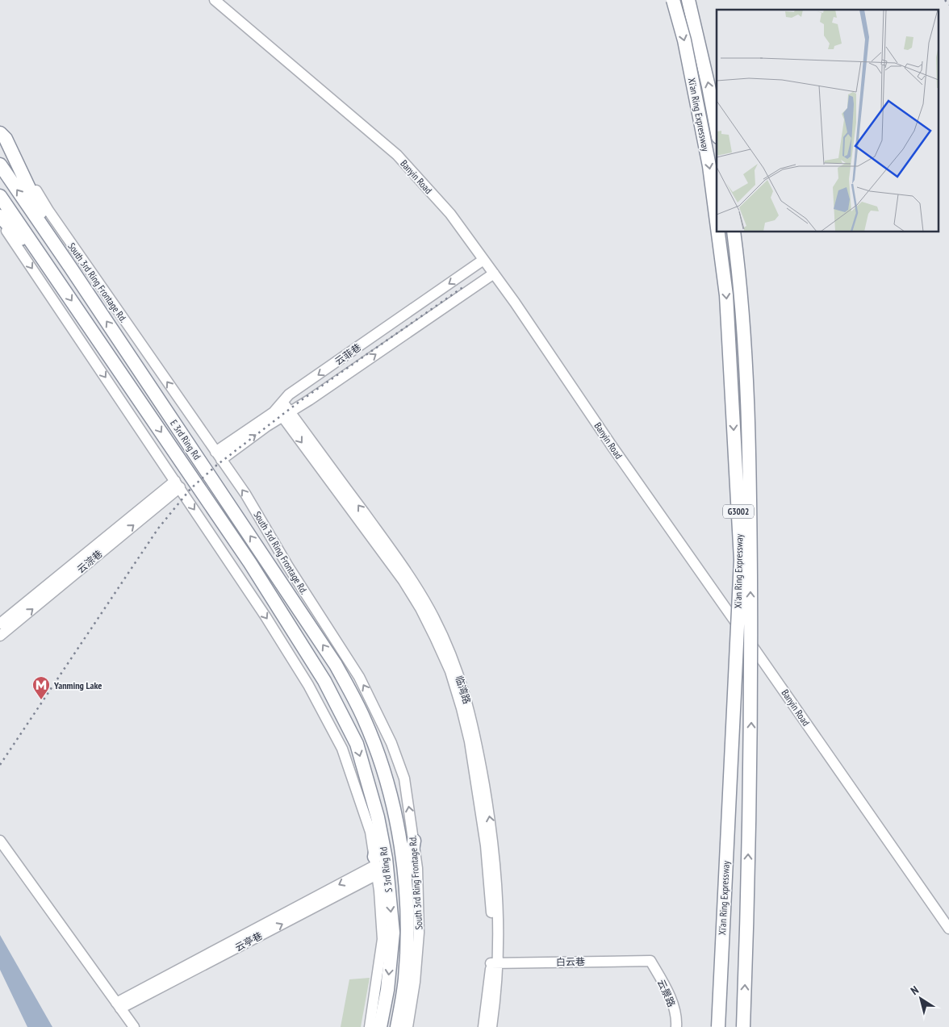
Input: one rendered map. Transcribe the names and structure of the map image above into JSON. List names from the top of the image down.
{
  "streets": {
    "highway": [
      "Xi'an Ring Expressway",
      "E 3rd Ring Rd",
      "G3002",
      "S 3rd Ring Rd"
    ],
    "street": [
      "Banyin Road",
      "South 3rd Ring Frontage Rd.",
      "云菲巷",
      "云淙巷",
      "临湾路",
      "白云巷",
      "云景路"
    ]
  },
  "crossings": [
    ["Banyin Road", "云菲巷"],
    ["South 3rd Ring Frontage Rd.", "云菲巷"],
    ["South 3rd Ring Frontage Rd.", "S 3rd Ring Rd"],
    ["云菲巷", "临湾路"],
    ["E 3rd Ring Rd", "S 3rd Ring Rd"],
    ["临湾路", "白云巷"],
    ["白云巷", "云景路"]
  ],
  "places": {
    "metro station": ["Yanming Lake"]
  },
  "north": "top left"
}
